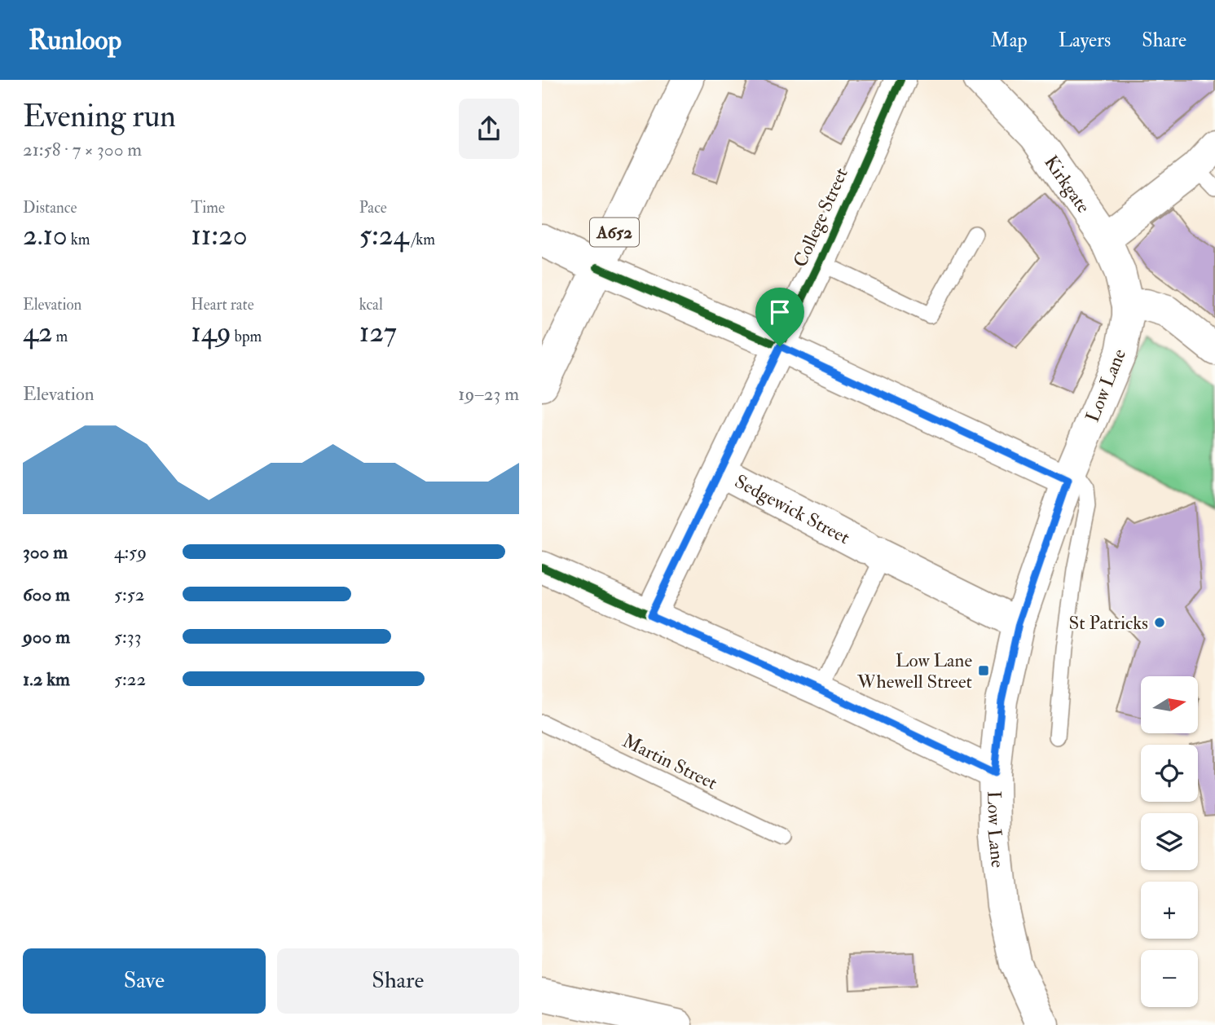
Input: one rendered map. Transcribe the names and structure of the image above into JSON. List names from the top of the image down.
{
  "streets": {
    "street": [
      "Kirkgate",
      "College Street",
      "A652",
      "Low Lane",
      "Sedgewick Street"
    ],
    "lane": ["Martin Street"]
  },
  "crossings": [
    ["Kirkgate", "Low Lane"],
    ["College Street", "Sedgewick Street"],
    ["Low Lane", "Sedgewick Street"]
  ],
  "places": {
    "other": ["St Patricks"],
    "transit": ["Low Lane Whewell Street"]
  },
  "north": "right",
  "page": {
    "header": "Runloop",
    "nav": ["Map", "Layers", "Share"],
    "heading": ["Evening run", "21:58 · 7 × 300 m"],
    "stats": [
      ["Distance", "2.10 km"],
      ["Time", "11:20"],
      ["Pace", "5:24 /km"],
      ["Elevation", "42 m"],
      ["Heart rate", "149 bpm"],
      ["kcal", "127"]
    ],
    "chart": ["Elevation", "19–23 m"],
    "list": [
      {
        "name": "300 m",
        "note": "4:59"
      },
      {
        "name": "600 m",
        "note": "5:52"
      },
      {
        "name": "900 m",
        "note": "5:33"
      },
      {
        "name": "1.2 km",
        "note": "5:22"
      }
    ],
    "map_buttons": ["+", "−"],
    "buttons": ["Save", "Share"]
  }
}
